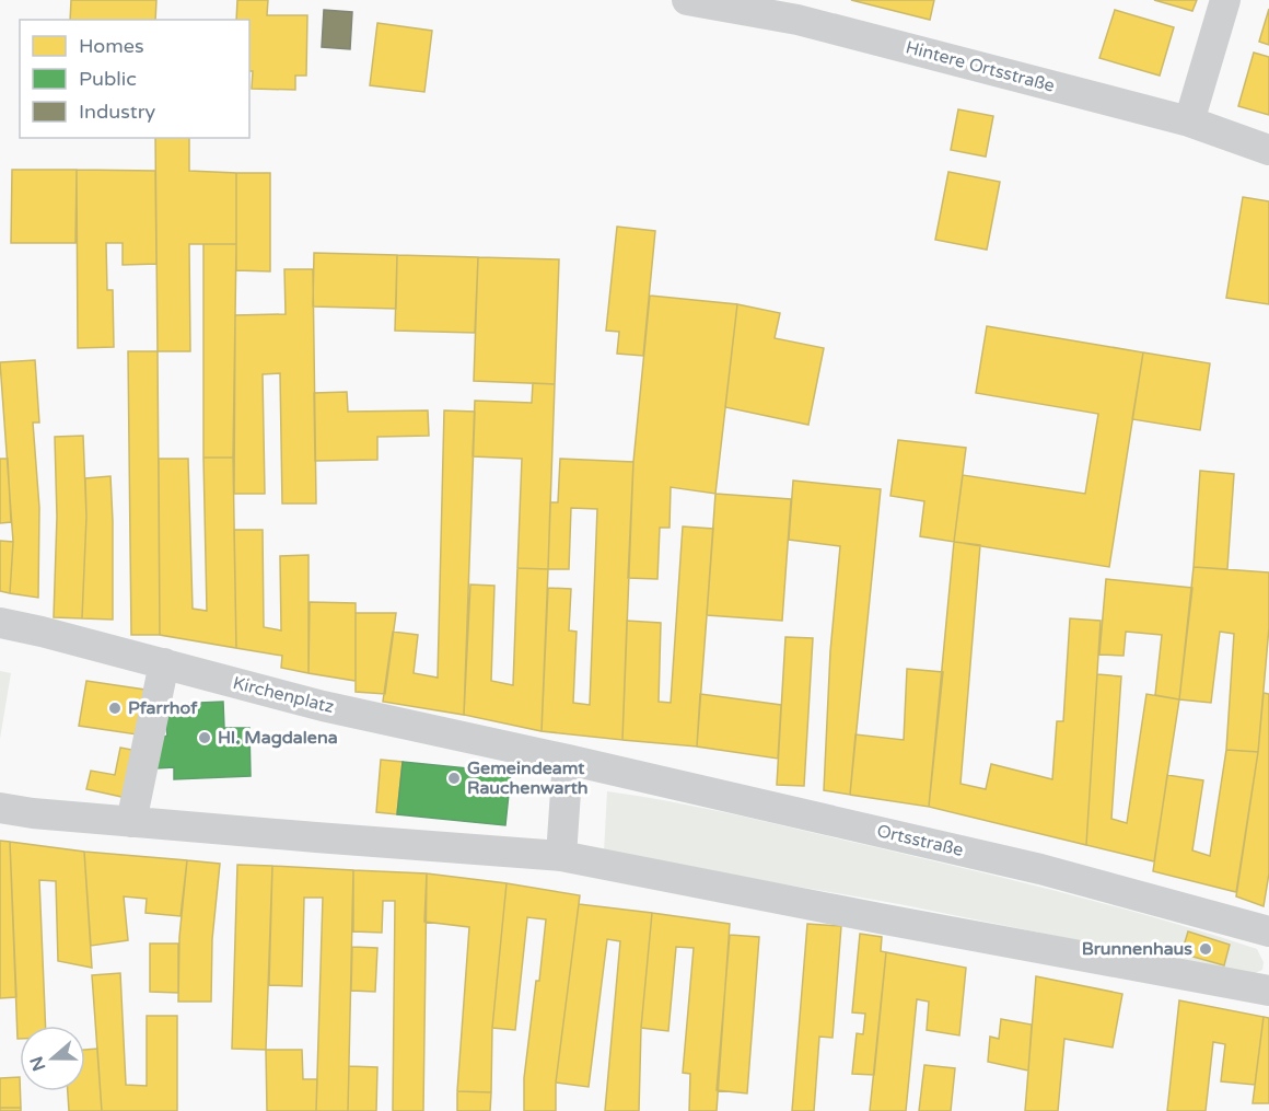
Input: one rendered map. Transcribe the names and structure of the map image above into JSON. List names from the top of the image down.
{
  "streets": {
    "street": ["Hintere Ortsstraße", "Kirchenplatz", "Ortsstraße"]
  },
  "crossings": [
    ["Kirchenplatz", "Ortsstraße"]
  ],
  "places": [
    "Pfarrhof",
    "Hl. Magdalena",
    "Gemeindeamt Rauchenwarth",
    "Brunnenhaus"
  ],
  "legend": ["Homes", "Public", "Industry"],
  "north": "left"
}
